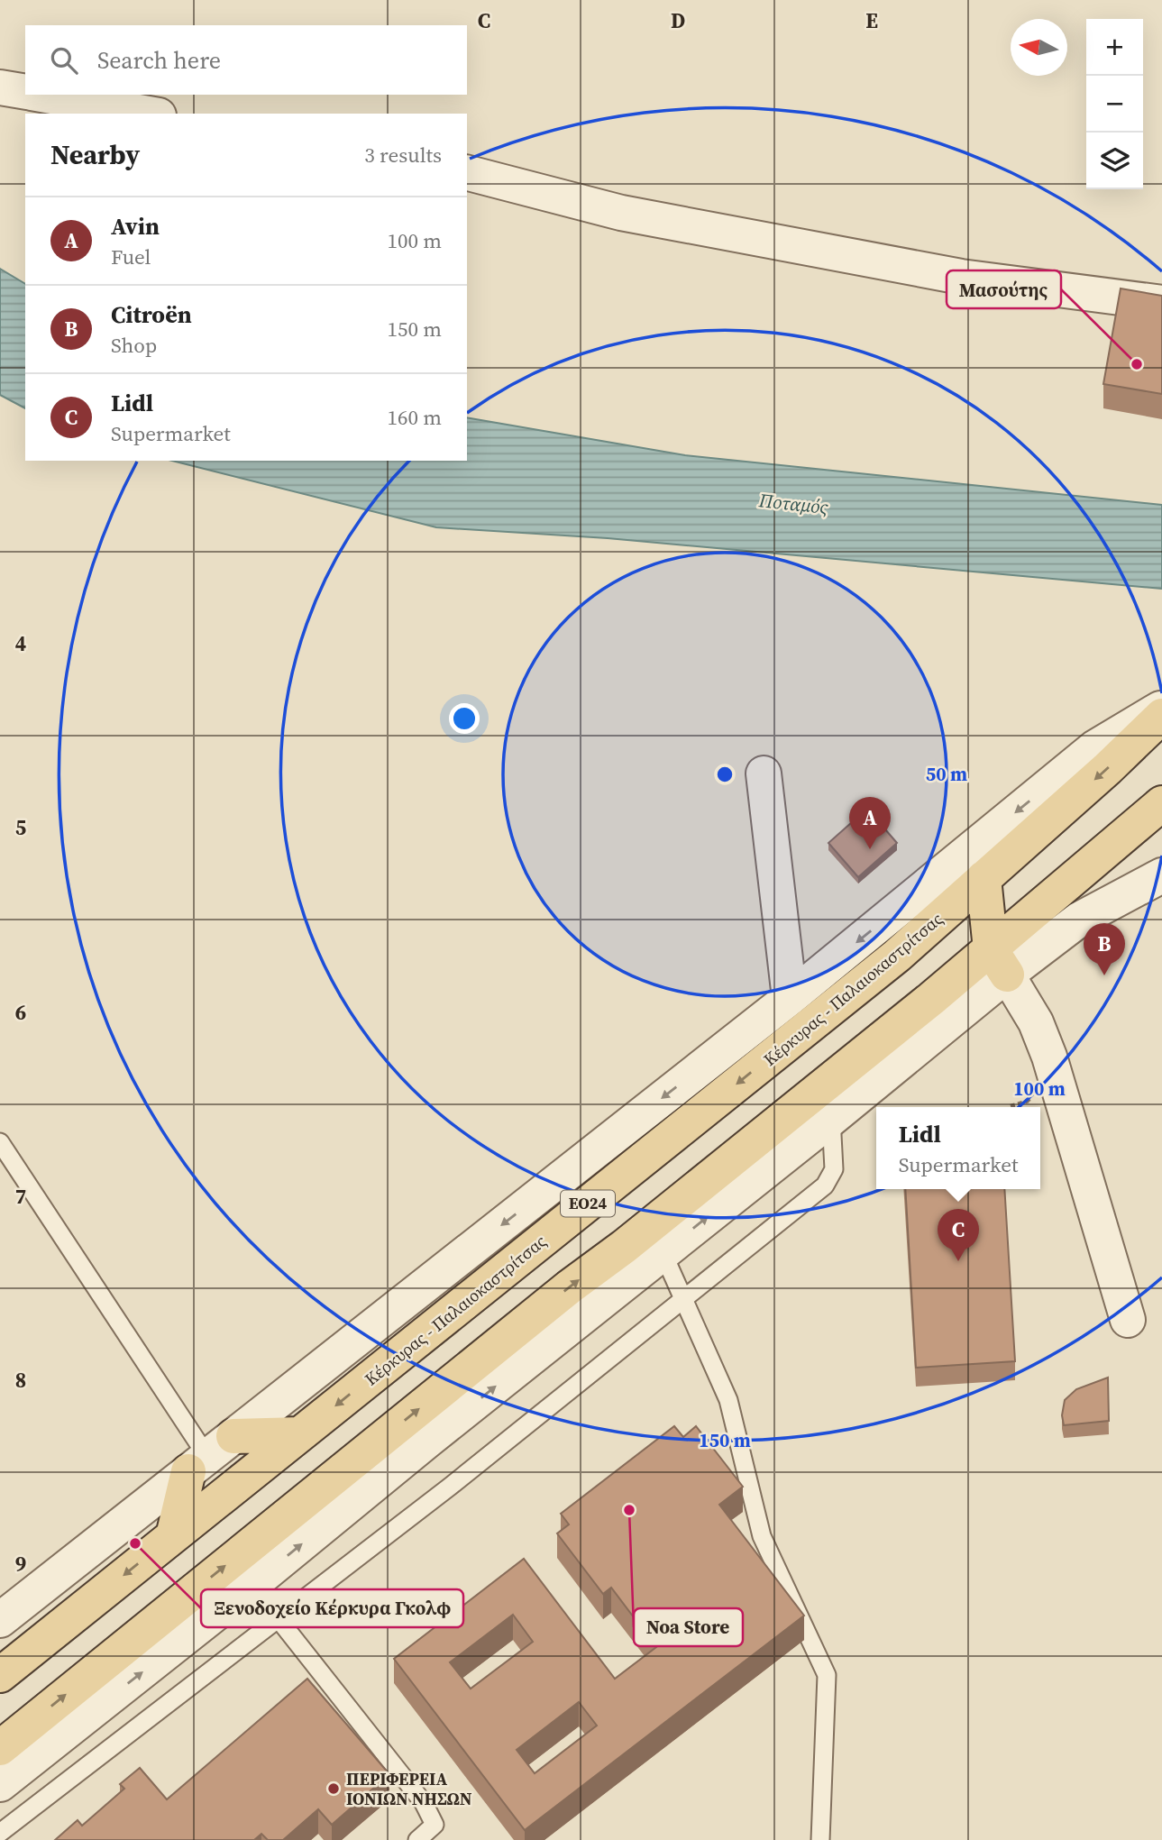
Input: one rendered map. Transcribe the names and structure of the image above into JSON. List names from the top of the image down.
{
  "streets": {
    "main road": ["Κέρκυρας - Παλαιοκαστρίτσας", "ΕΟ24"]
  },
  "water": ["Ποταμός"],
  "places": [
    "Μασούτης",
    "Noa Store",
    "Ξενοδοχείο Κέρκυρα Γκολφ",
    "ΠΕΡΙΦΕΡΕΙΑ ΙΟΝΙΩΝ ΝΗΣΩΝ"
  ],
  "north": "left",
  "page": {
    "map_buttons": ["+", "−"],
    "search": "Search here",
    "heading": ["Nearby", "3 results"],
    "list": [
      {
        "mark": "A",
        "name": "Avin",
        "note": "Fuel",
        "value": "100 m"
      },
      {
        "mark": "B",
        "name": "Citroën",
        "note": "Shop",
        "value": "150 m"
      },
      {
        "mark": "C",
        "name": "Lidl",
        "note": "Supermarket",
        "value": "160 m"
      }
    ],
    "pins": ["A", "B", "C"],
    "popup": ["Lidl", "Supermarket"]
  },
  "grid": {
    "columns": ["C", "D", "E"],
    "rows": [
      "4",
      "5",
      "6",
      "7",
      "8",
      "9"
    ]
  },
  "rings": ["50 m", "100 m", "150 m"]
}
